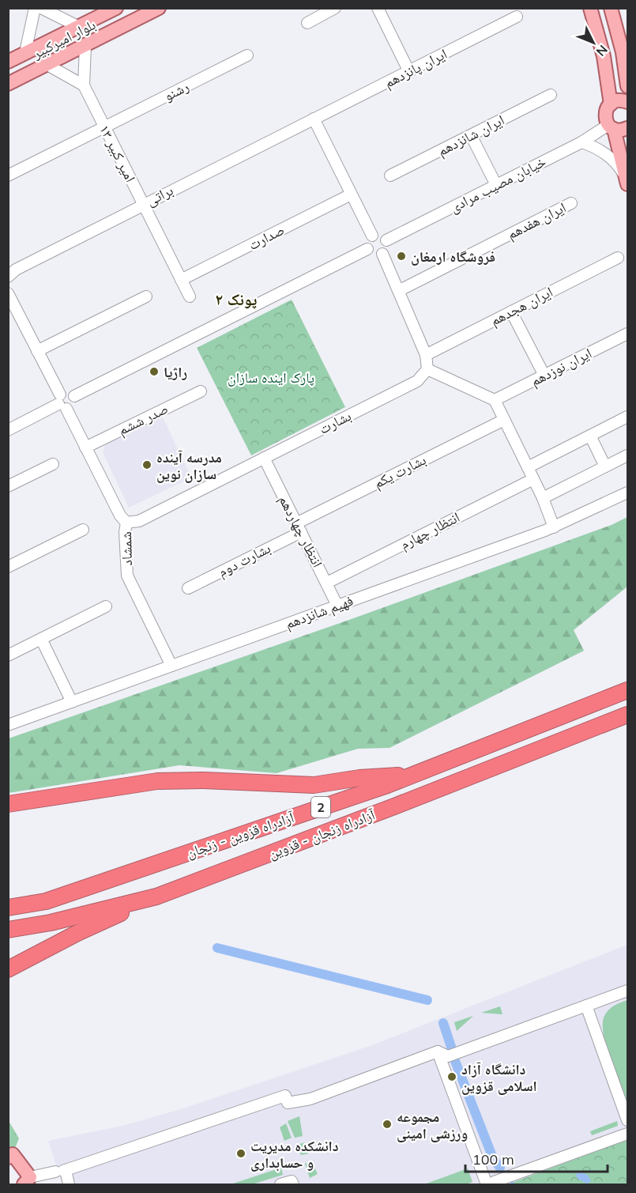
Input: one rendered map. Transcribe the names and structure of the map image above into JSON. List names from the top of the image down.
{
  "streets": {
    "highway": ["2", "آزادراه زنجان - قزوین", "آزادراه قزوین - زنجان"],
    "main road": ["بلوار امیرکبیر"],
    "street": [
      "ایران پانزدهم",
      "رشنو",
      "ایران شانزدهم",
      "امیر کبیر ۱۳",
      "خیابان مصیب مرادی",
      "براتی",
      "ایران هفدهم",
      "صدارت",
      "ایران هجدهم",
      "ایران نوزدهم",
      "صدر ششم",
      "بشارت",
      "بشارت یکم",
      "انتظار چهارم",
      "انتظار چهاردهم",
      "شمشاد",
      "بشارت دوم",
      "فهیم شانزدهم"
    ]
  },
  "crossings": [
    ["ایران پانزدهم", "براتی"],
    ["رشنو", "امیر کبیر ۱۳"],
    ["امیر کبیر ۱۳", "براتی"],
    ["امیر کبیر ۱۳", "صدارت"],
    ["صدر ششم", "شمشاد"],
    ["بشارت", "انتظار چهاردهم"],
    ["بشارت", "شمشاد"],
    ["بشارت یکم", "انتظار چهاردهم"],
    ["بشارت یکم", "بشارت دوم"],
    ["انتظار چهارم", "انتظار چهاردهم"],
    ["انتظار چهاردهم", "بشارت دوم"],
    ["انتظار چهاردهم", "فهیم شانزدهم"],
    ["شمشاد", "فهیم شانزدهم"]
  ],
  "districts": ["پونک ۲"],
  "parks": ["پارک اینده سازان"],
  "places": [
    "فروشگاه ارمغان",
    "راژیا",
    "مدرسه آینده سازان نوین",
    "دانشگاه آزاد اسلامی قزوین",
    "مجموعه ورزشی امینی",
    "دانشکده مدیریت و حسابداری"
  ],
  "scale_bar": "100 m",
  "north": "bottom right"
}
